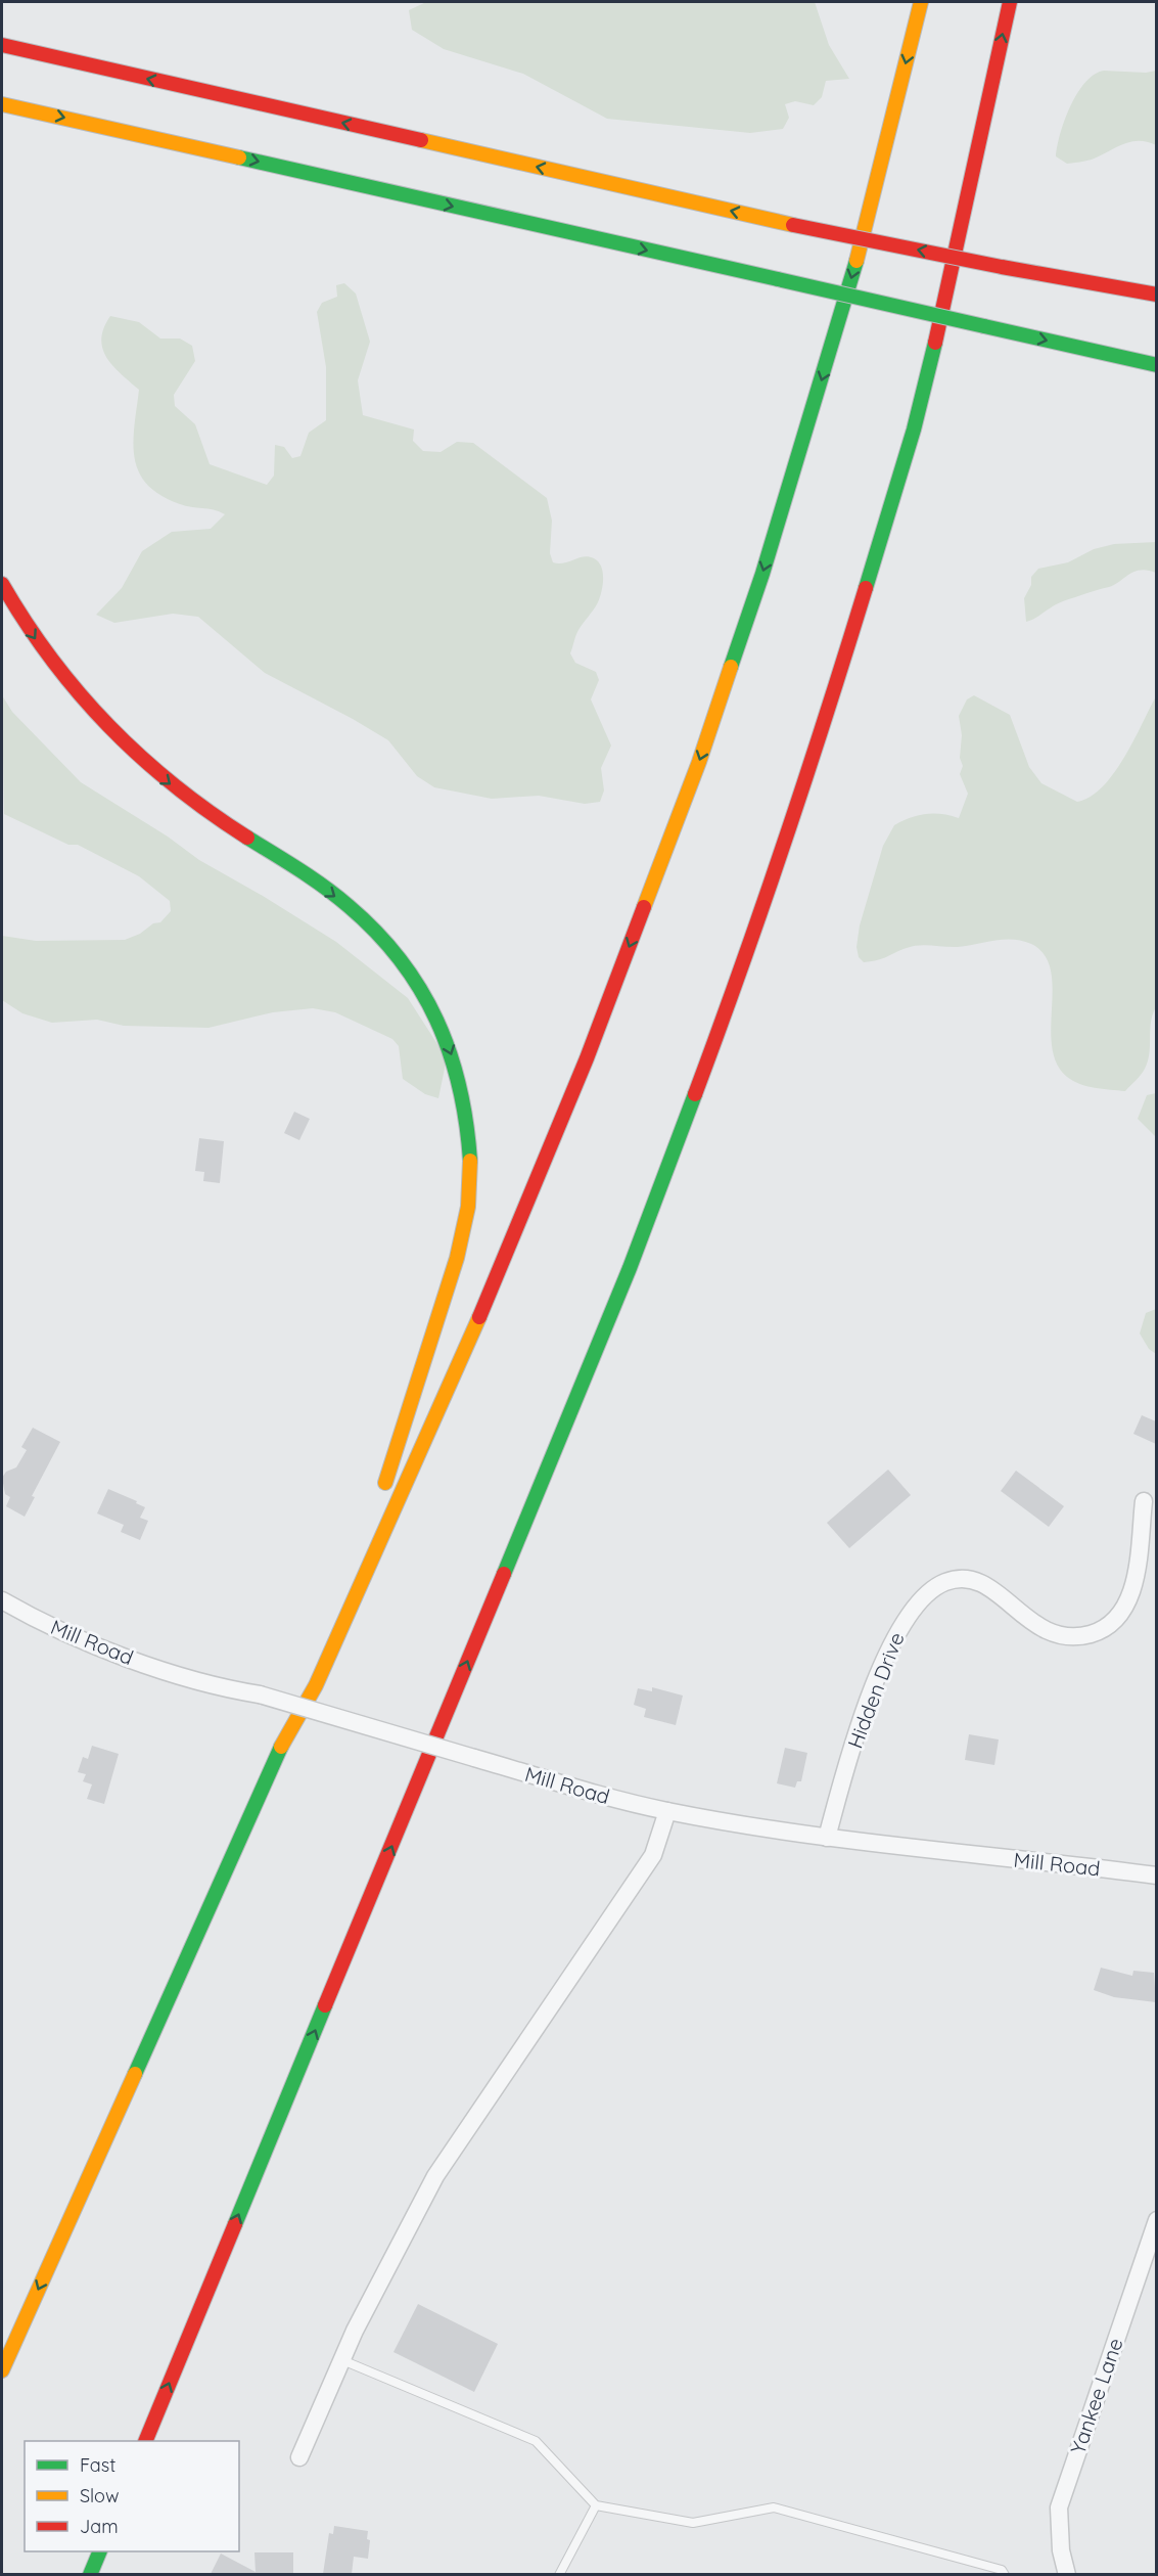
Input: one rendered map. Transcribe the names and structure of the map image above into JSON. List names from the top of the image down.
{
  "streets": {
    "street": ["Mill Road", "Hidden Drive", "Yankee Lane"]
  },
  "crossings": [
    ["Mill Road", "Hidden Drive"]
  ],
  "legend": ["Fast", "Slow", "Jam"]
}
